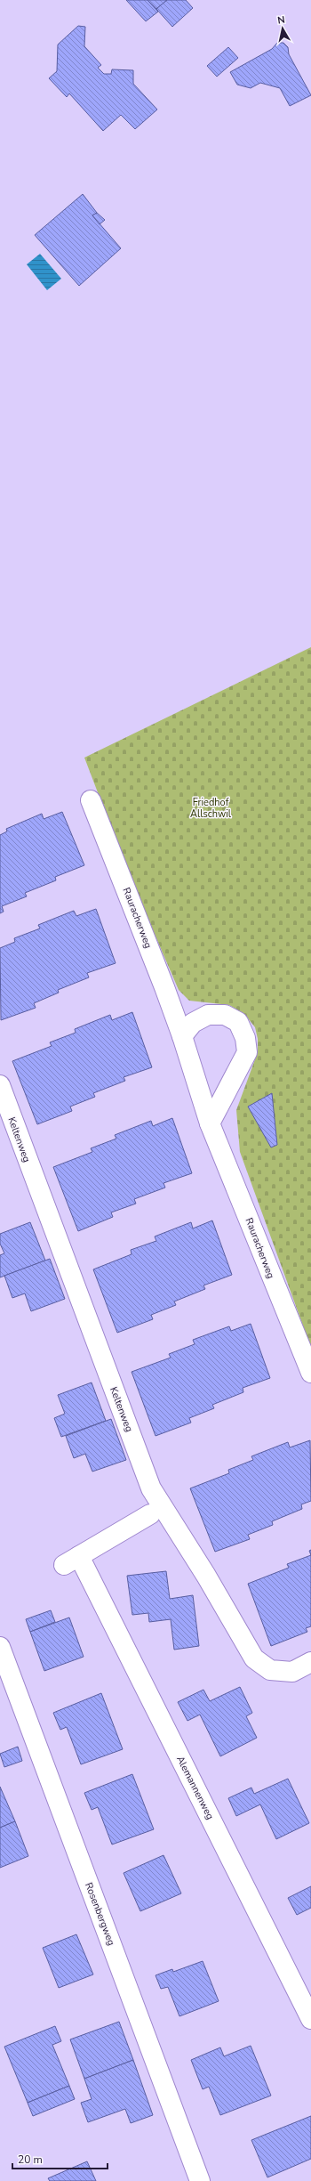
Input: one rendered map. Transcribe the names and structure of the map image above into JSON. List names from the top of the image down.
{
  "streets": {
    "street": [
      "Rauracherweg",
      "Keltenweg",
      "Alemannenweg",
      "Rosenbergweg"
    ]
  },
  "parks": ["Friedhof Allschwil"],
  "scale_bar": "20 m",
  "north": "top"
}
